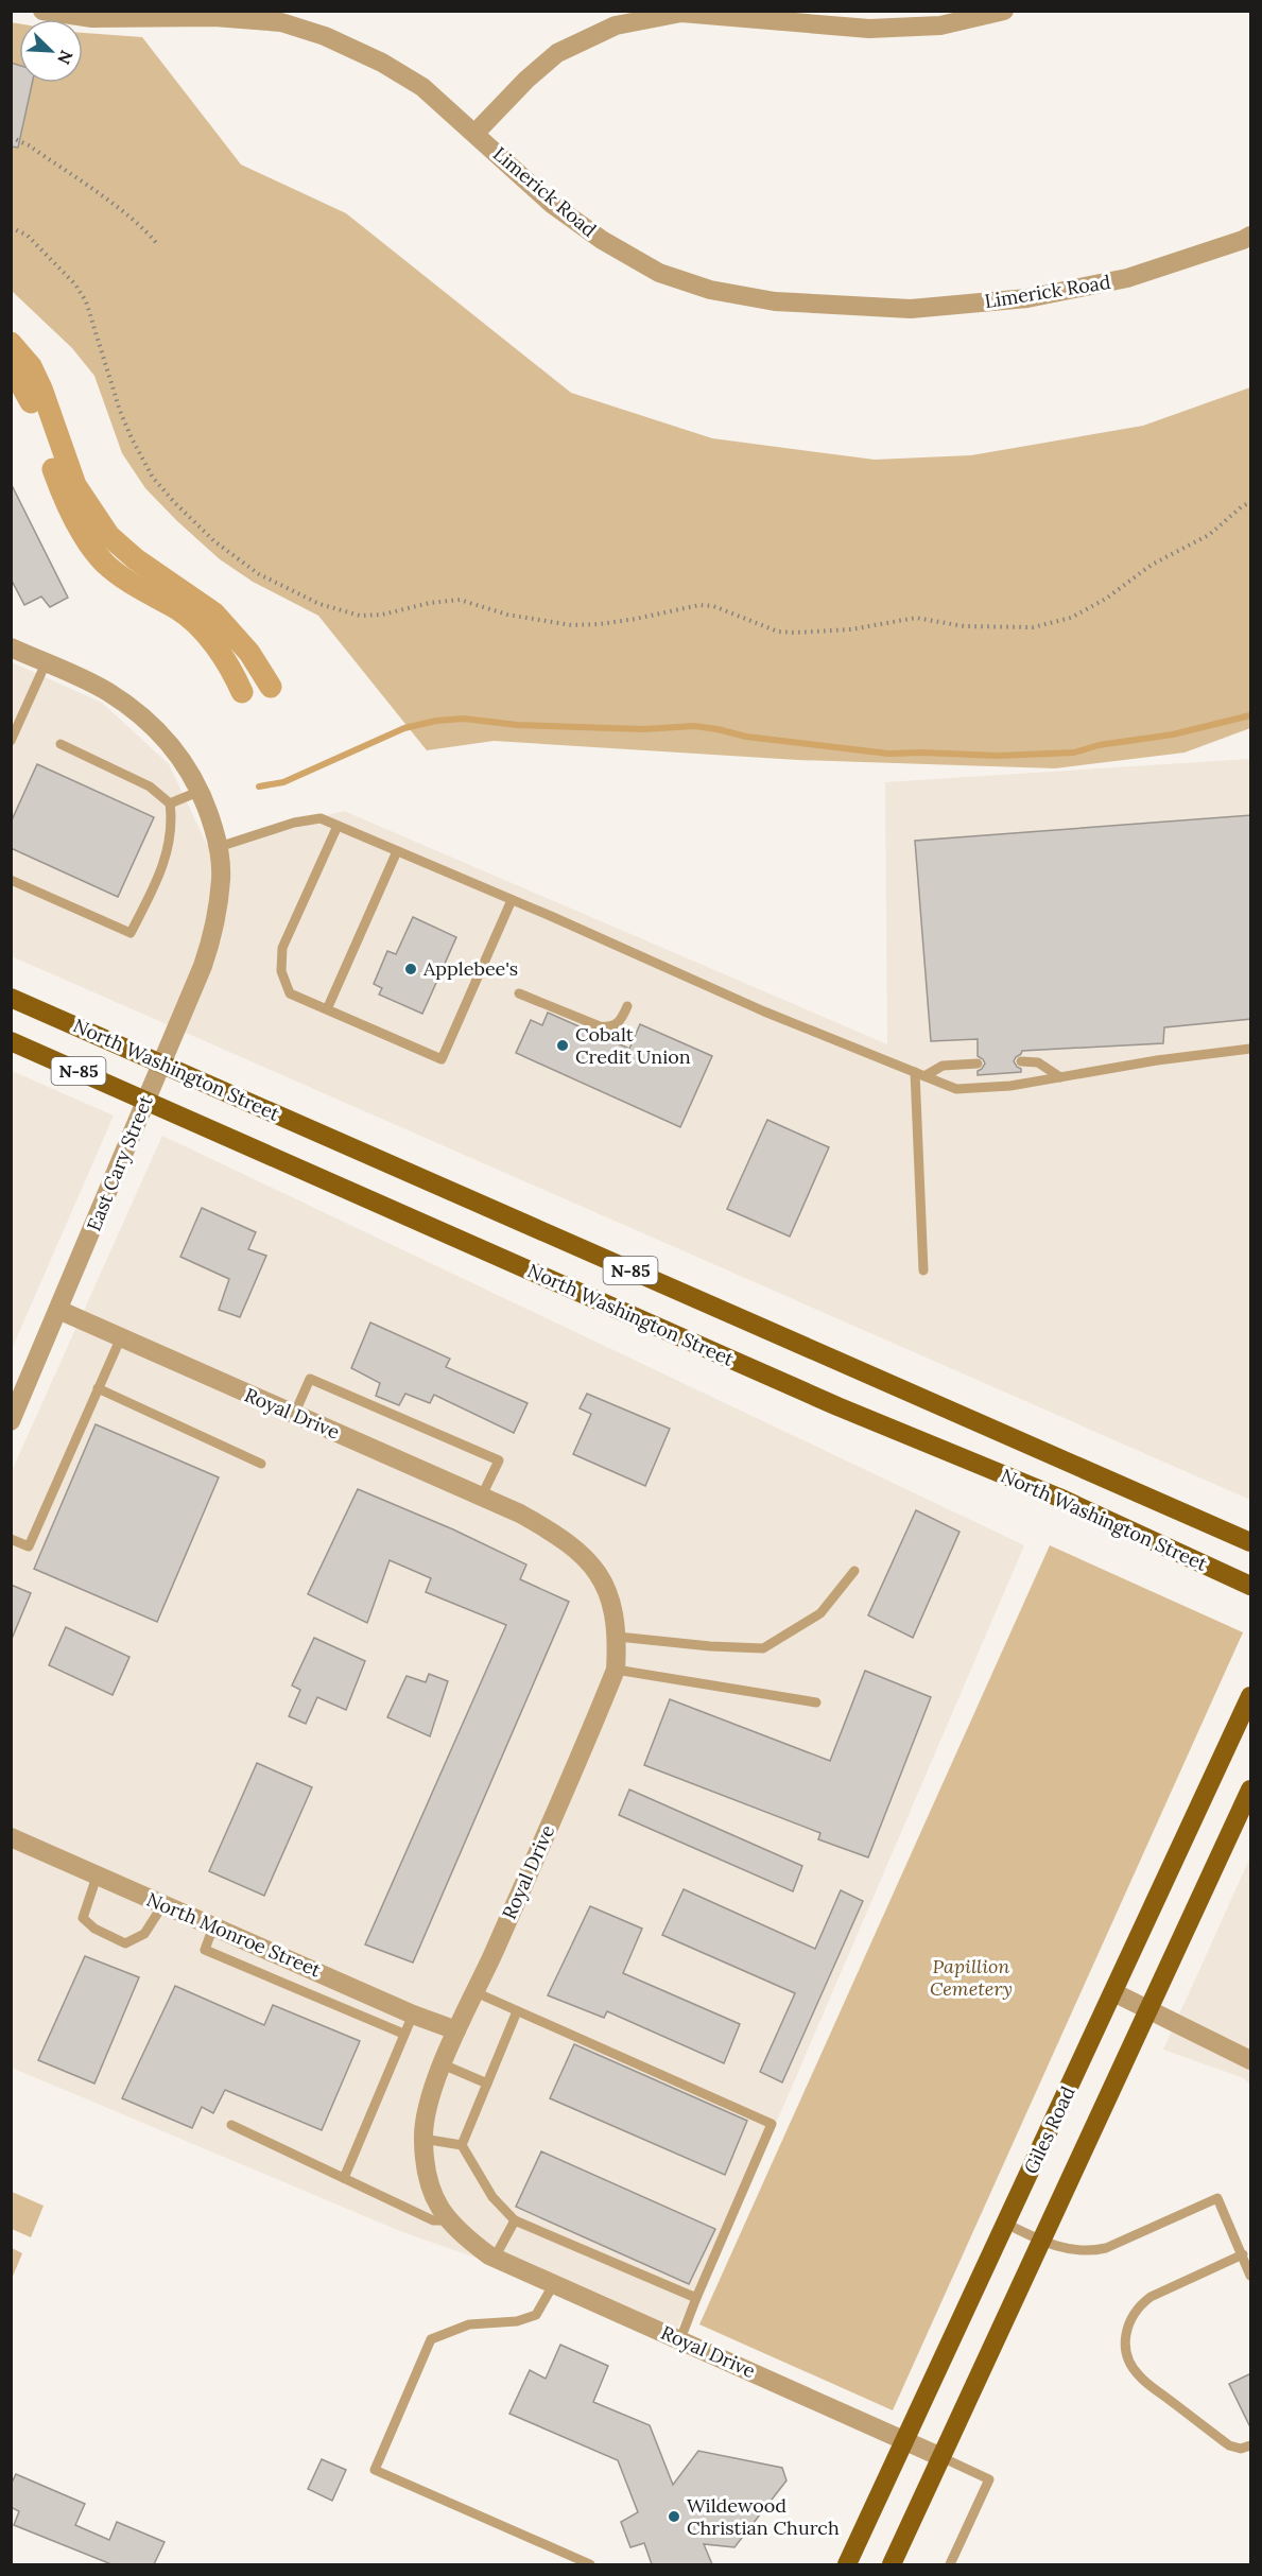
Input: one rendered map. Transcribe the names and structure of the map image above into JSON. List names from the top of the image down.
{
  "streets": {
    "main road": ["North Washington Street", "N-85", "Giles Road"],
    "street": [
      "Limerick Road",
      "East Cary Street",
      "Royal Drive",
      "North Monroe Street"
    ]
  },
  "crossings": [
    ["North Washington Street", "East Cary Street"],
    ["East Cary Street", "Royal Drive"],
    ["Royal Drive", "North Monroe Street"],
    ["Royal Drive", "Giles Road"]
  ],
  "parks": ["Papillion Cemetery"],
  "places": ["Applebee's", "Cobalt Credit Union", "Wildewood Christian Church"],
  "north": "bottom right"
}
